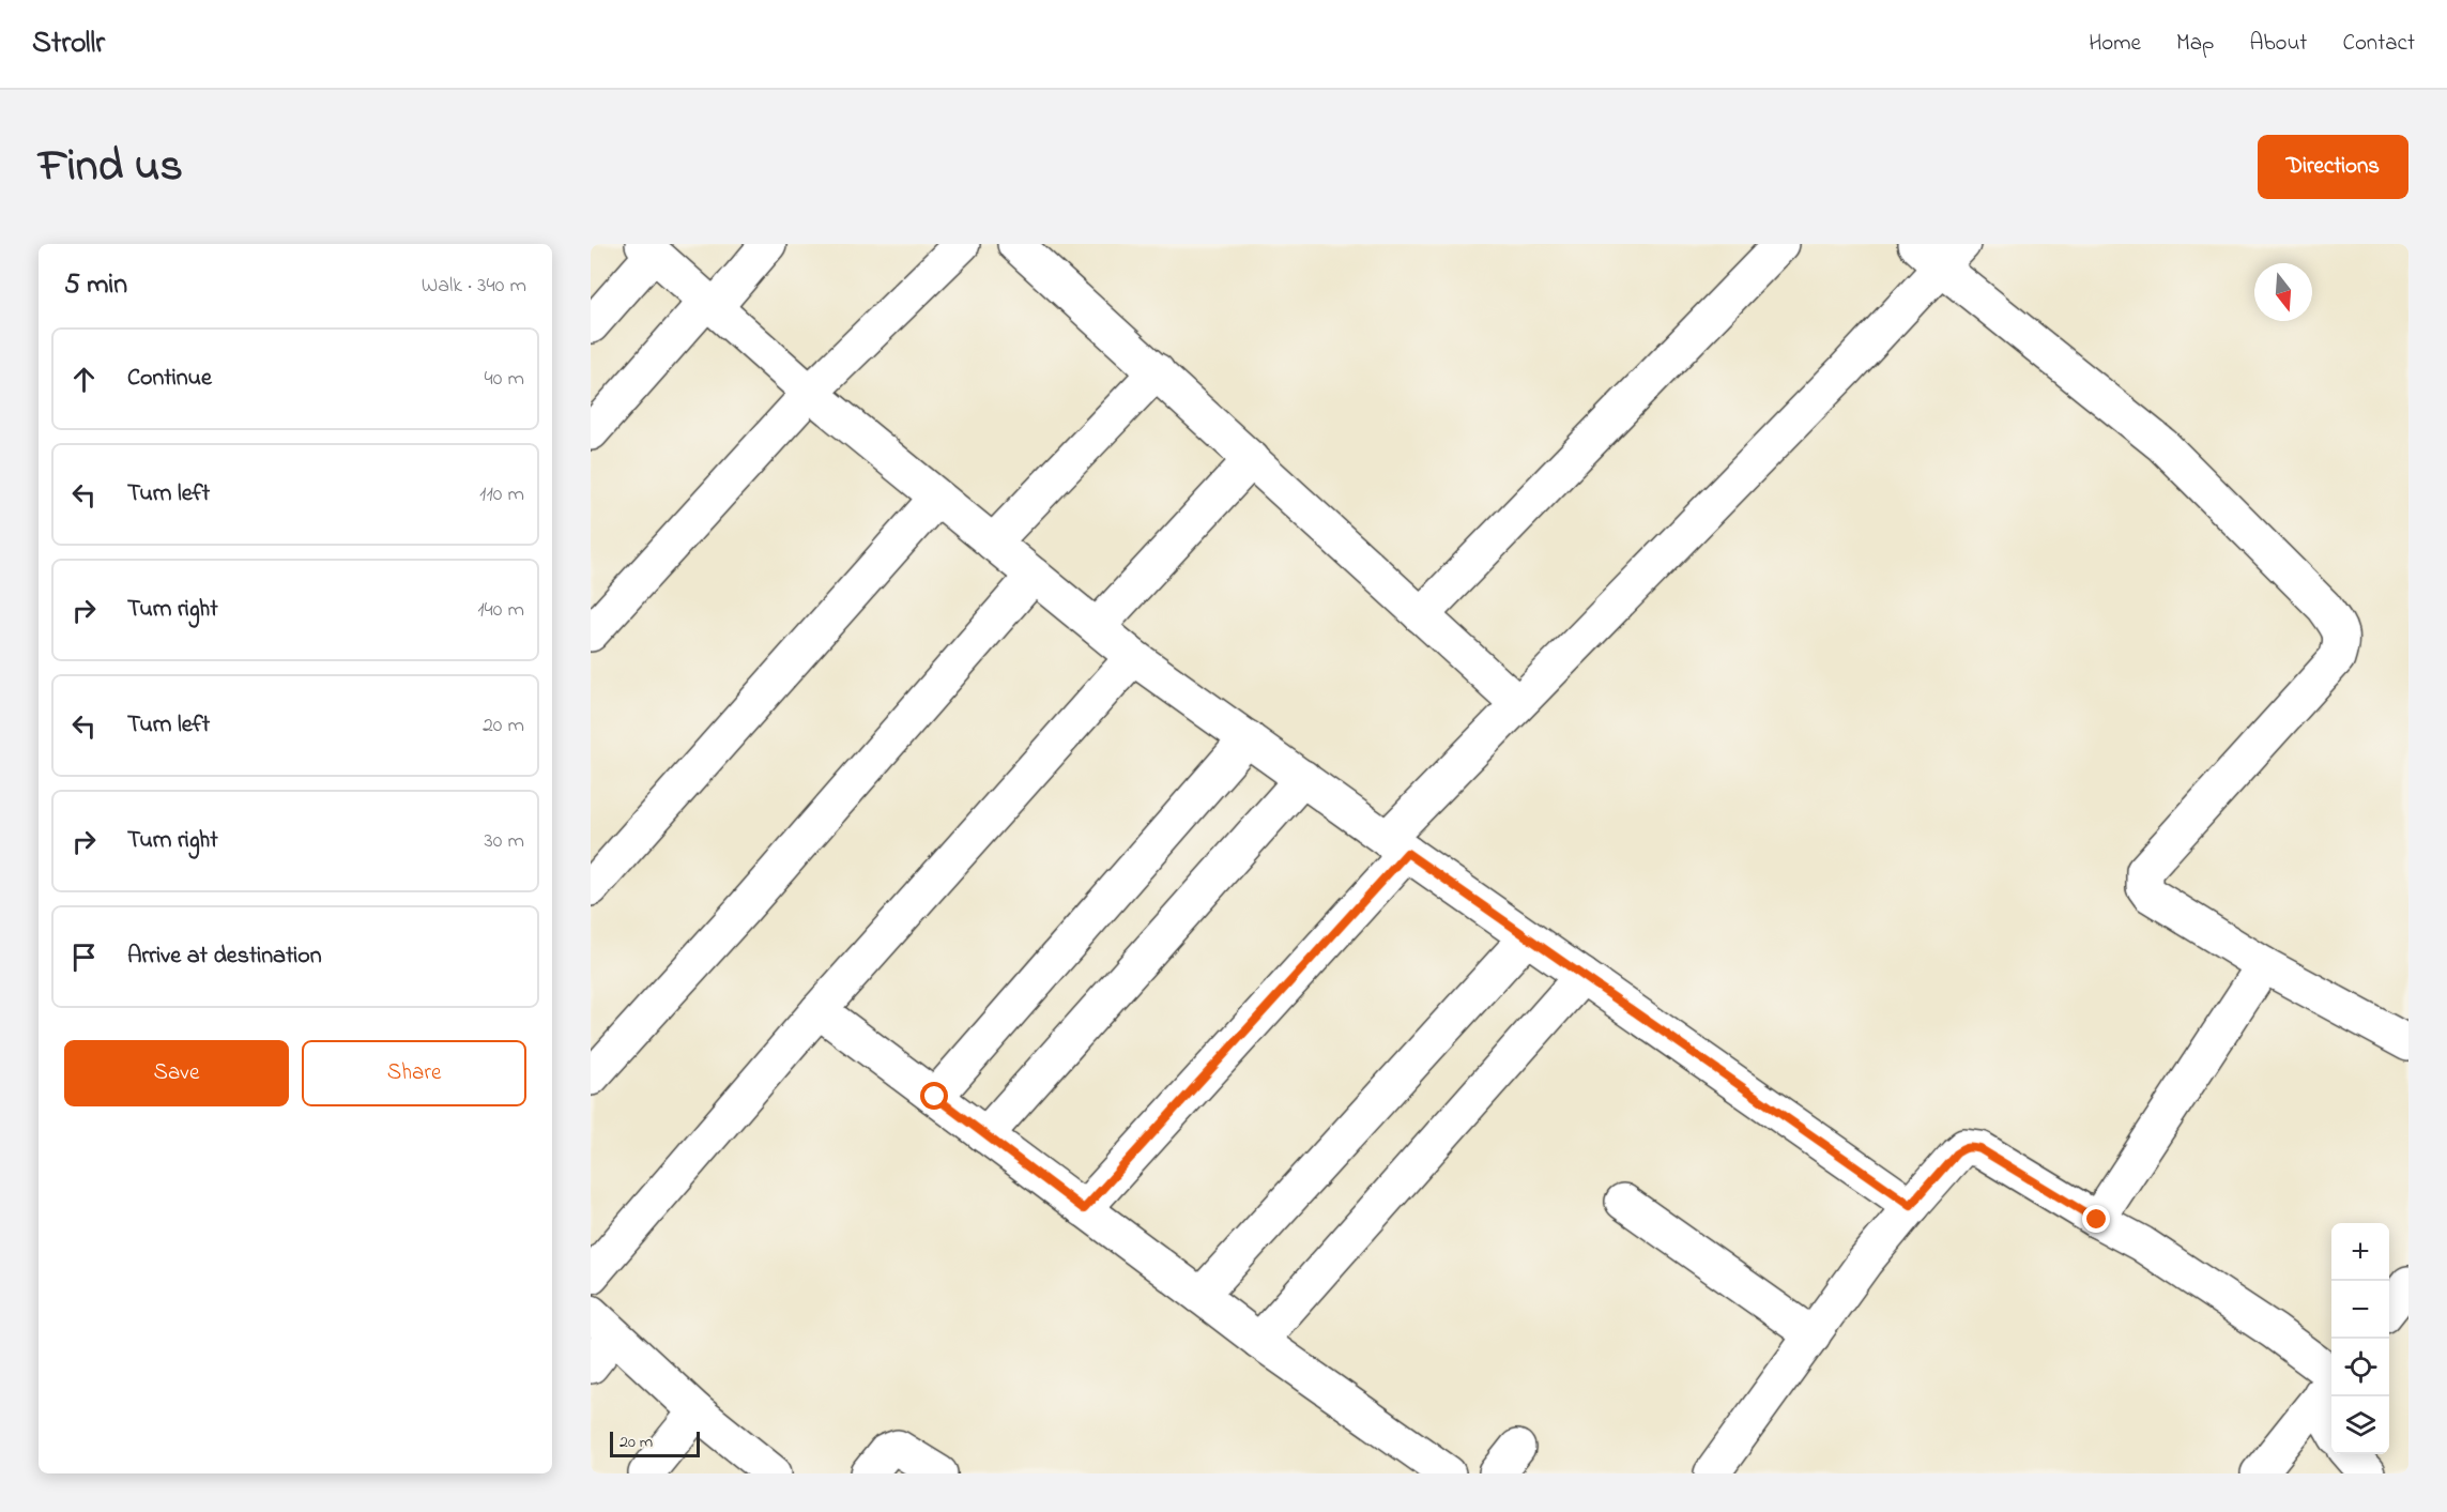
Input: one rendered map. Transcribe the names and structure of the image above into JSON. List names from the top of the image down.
{
  "scale_bar": "20 m",
  "north": "bottom",
  "page": {
    "header": "Strollr",
    "nav": [
      "Home",
      "Map",
      "About",
      "Contact"
    ],
    "title": "Find us",
    "buttons": [
      "Directions",
      ["Save", "Share"]
    ],
    "heading": ["5 min", "Walk · 340 m"],
    "list": [
      ["Continue", "40 m"],
      ["Turn left", "110 m"],
      ["Turn right", "140 m"],
      ["Turn left", "20 m"],
      ["Turn right", "30 m"],
      "Arrive at destination"
    ],
    "map_buttons": ["+", "−"],
    "scale": "20 m"
  }
}
